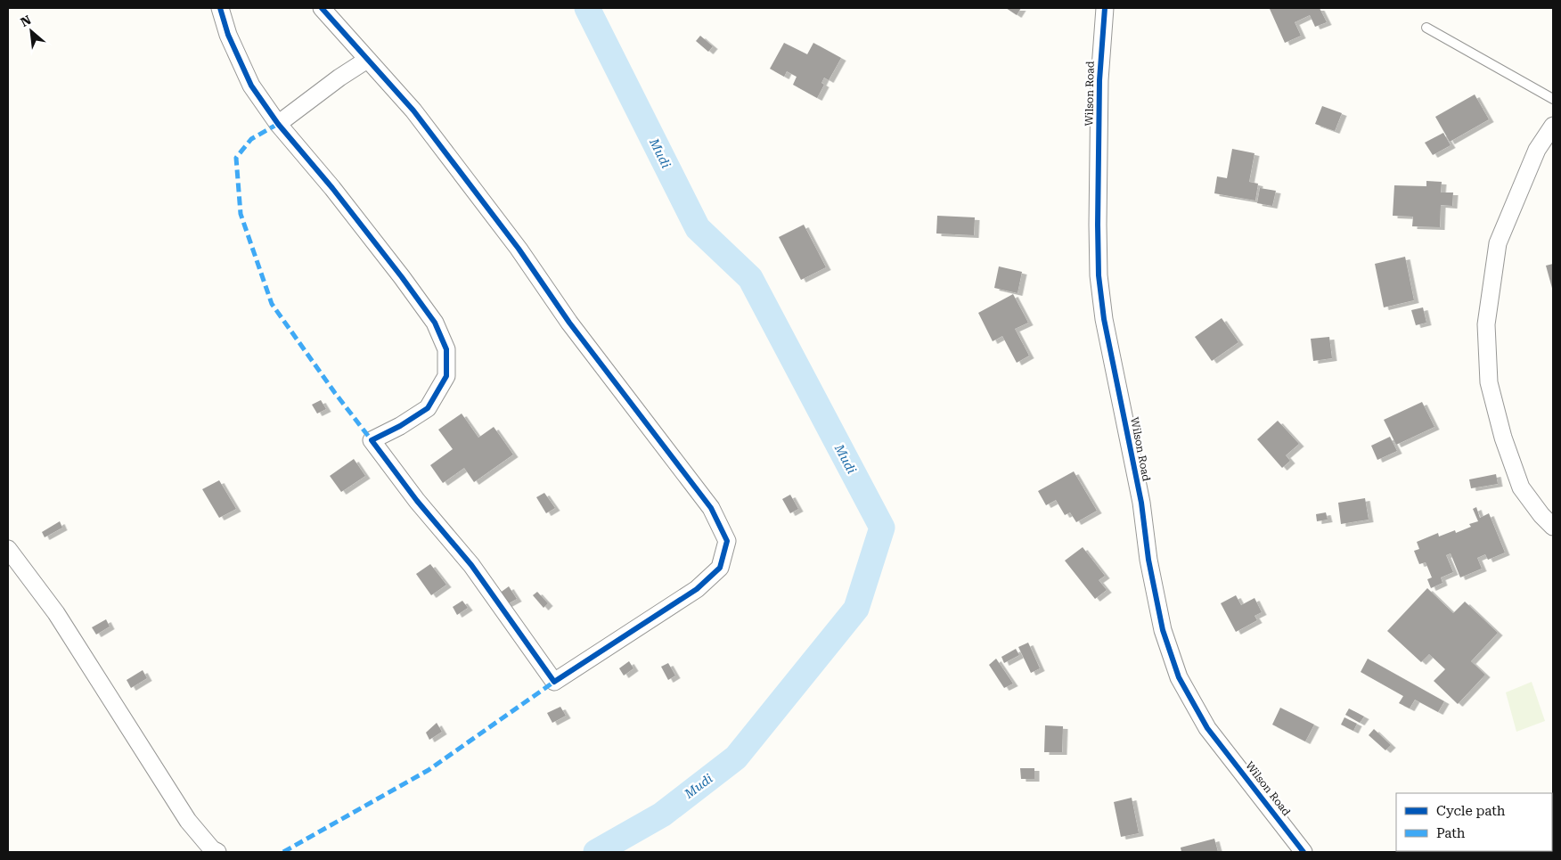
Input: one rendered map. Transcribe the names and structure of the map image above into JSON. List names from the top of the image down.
{
  "streets": {
    "street": ["Wilson Road"]
  },
  "water": ["Mudi"],
  "legend": ["Cycle path", "Path"],
  "north": "top left"
}
